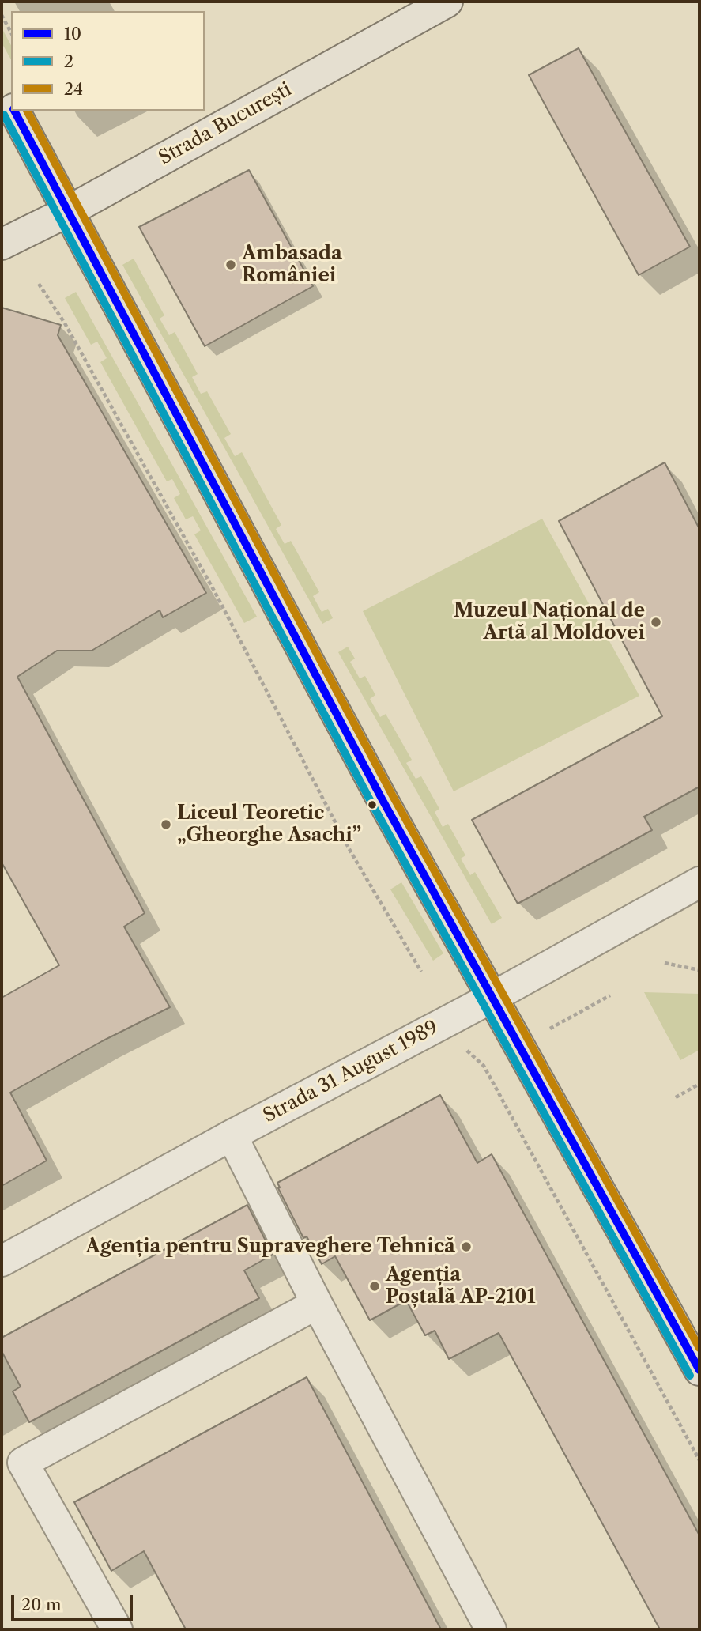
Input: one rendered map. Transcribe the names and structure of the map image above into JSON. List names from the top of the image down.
{
  "streets": {
    "main road": ["Strada București"],
    "street": ["Strada 31 August 1989"]
  },
  "places": [
    "Ambasada României",
    "Muzeul Național de Artă al Moldovei",
    "Liceul Teoretic „Gheorghe Asachi”",
    "Agenția pentru Supraveghere Tehnică",
    "Agenția Poștală AP-2101"
  ],
  "lines": ["transit line 10", "transit line 24", "transit line 2"],
  "legend": ["10", "2", "24"],
  "scale_bar": "20 m"
}
